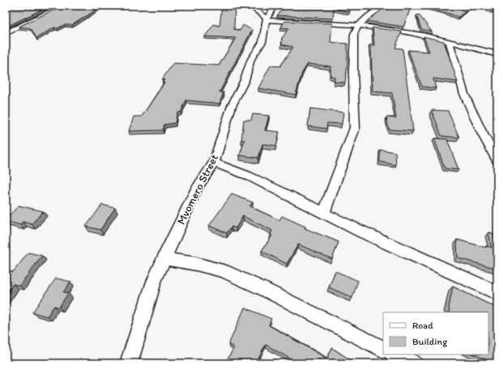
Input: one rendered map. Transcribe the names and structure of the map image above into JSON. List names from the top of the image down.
{
  "streets": {
    "street": ["Mvomero Street"]
  },
  "legend": ["Road", "Building"]
}
